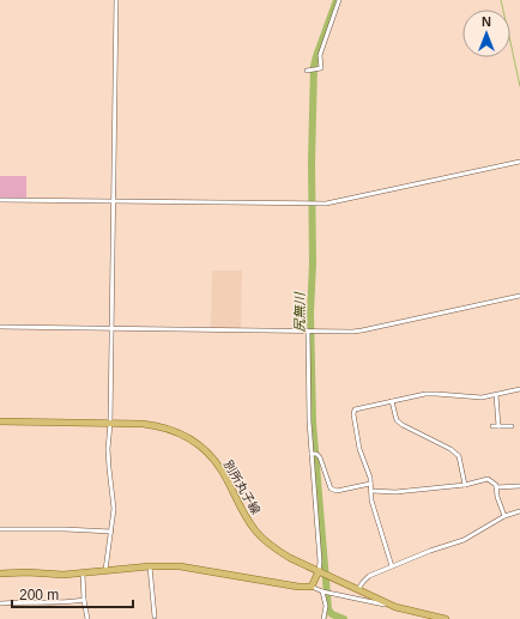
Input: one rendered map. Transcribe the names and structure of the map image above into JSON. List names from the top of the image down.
{
  "streets": {
    "main road": ["別所丸子線"]
  },
  "water": ["尻無川"],
  "scale_bar": "200 m",
  "north": "top"
}
